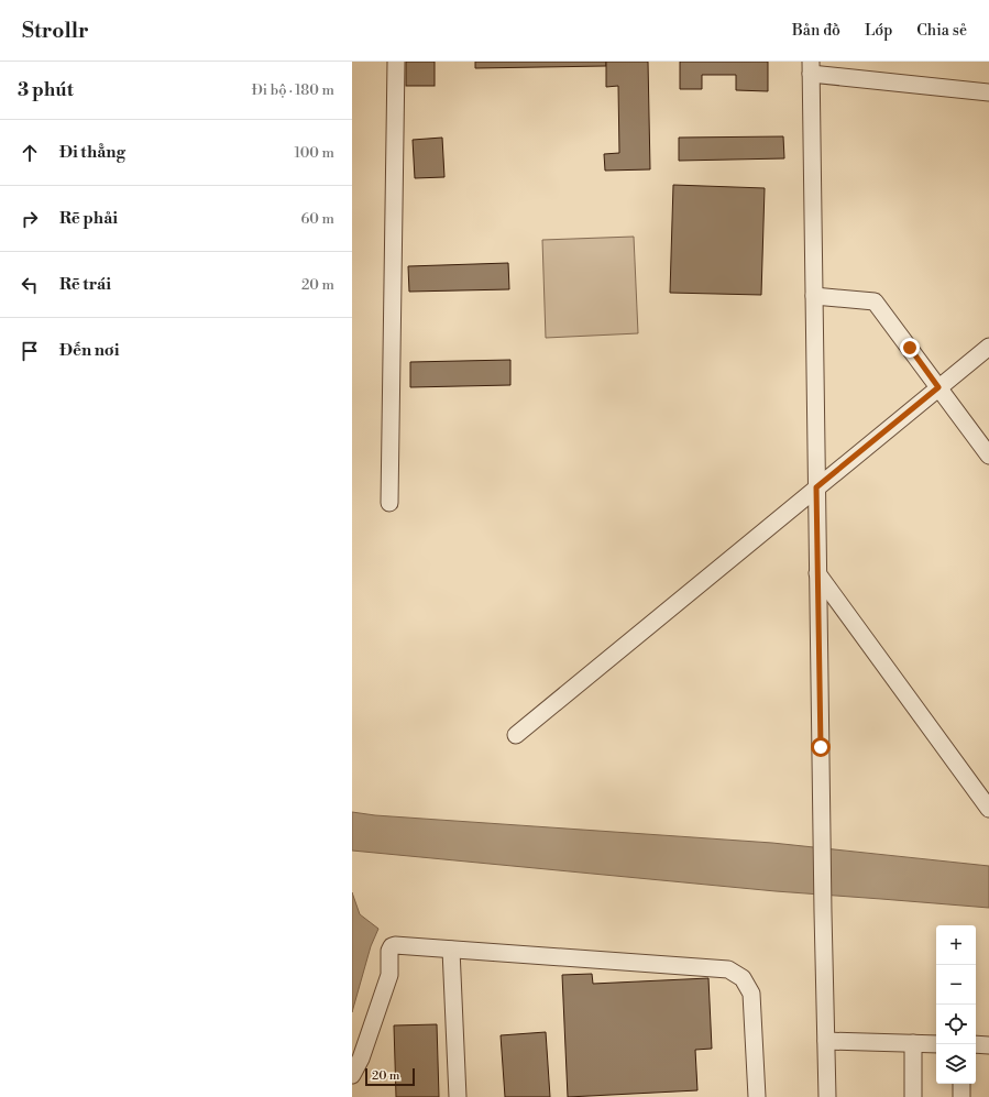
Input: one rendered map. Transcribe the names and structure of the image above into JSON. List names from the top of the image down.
{
  "scale_bar": "20 m",
  "page": {
    "header": "Strollr",
    "nav": ["Bản đồ", "Lớp", "Chia sẻ"],
    "heading": ["3 phút", "Đi bộ · 180 m"],
    "list": [
      ["Đi thẳng", "100 m"],
      ["Rẽ phải", "60 m"],
      ["Rẽ trái", "20 m"],
      "Đến nơi"
    ],
    "map_buttons": ["+", "−"],
    "scale": "20 m"
  }
}
